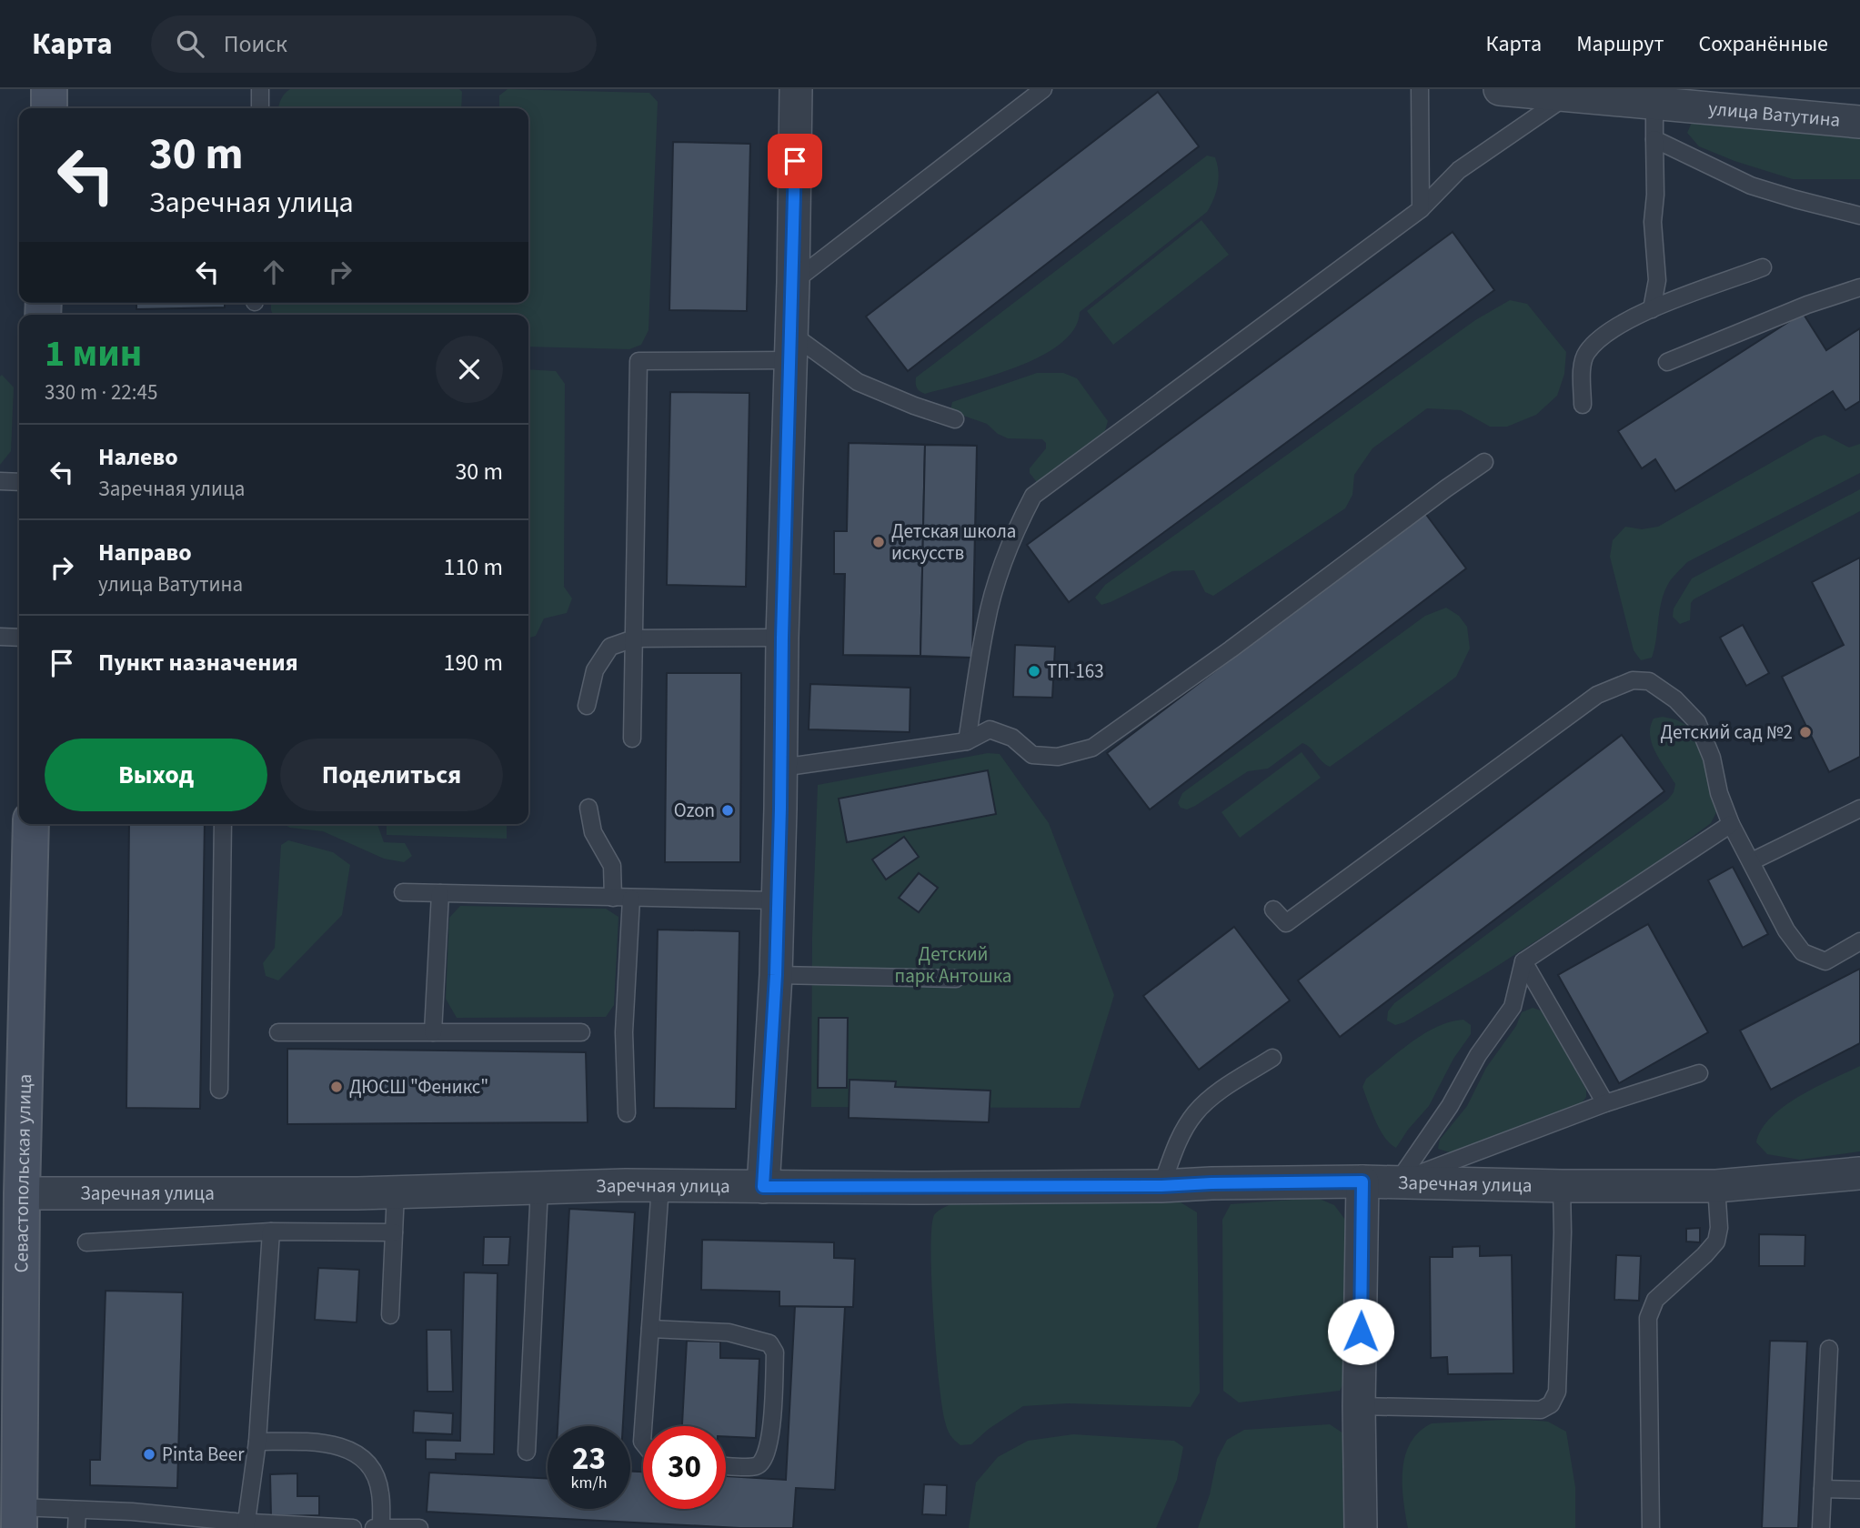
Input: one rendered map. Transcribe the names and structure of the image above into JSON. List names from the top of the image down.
{
  "streets": {
    "main road": ["Севастопольская улица"],
    "street": ["улица Ватутина", "Заречная улица"]
  },
  "crossings": [
    ["Севастопольская улица", "Заречная улица"]
  ],
  "parks": ["Детский парк Антошка"],
  "places": [
    "Детская школа искусств",
    "ТП-163",
    "Детский сад №2",
    "Ozon",
    "ДЮСШ \"Феникс\"",
    "Pinta Beer"
  ],
  "page": {
    "header": "Карта",
    "search": "Поиск",
    "nav": ["Карта", "Маршрут", "Сохранённые"],
    "turn": ["30 m", "Заречная улица"],
    "heading": ["1 мин", "330 m · 22:45"],
    "list": [
      {
        "name": "Налево",
        "note": "Заречная улица",
        "value": "30 m"
      },
      {
        "name": "Направо",
        "note": "улица Ватутина",
        "value": "110 m"
      },
      {
        "name": "Пункт назначения",
        "value": "190 m"
      }
    ],
    "buttons": ["Выход", "Поделиться"],
    "speed": "23 km/h",
    "limit": "30"
  }
}
